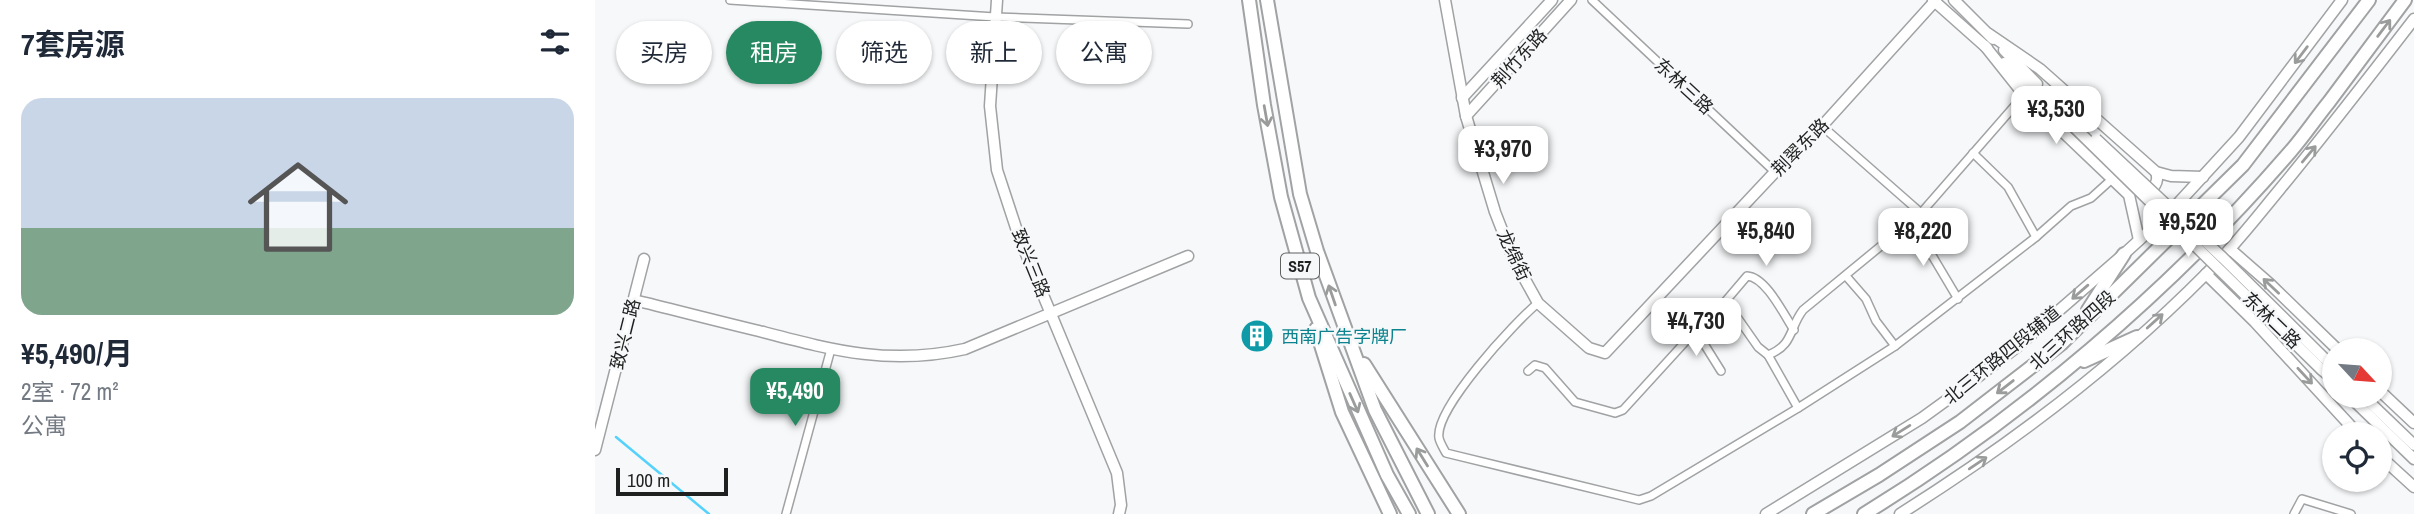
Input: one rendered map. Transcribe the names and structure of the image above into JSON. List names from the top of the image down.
{
  "streets": {
    "highway": ["S57", "北三环路四段"],
    "main road": [
      "荆竹东路",
      "荆翠东路",
      "龙绵街",
      "致兴三路",
      "东林二路",
      "致兴二路",
      "北三环路四段辅道"
    ],
    "street": ["东林三路"]
  },
  "crossings": [
    ["荆竹东路", "龙绵街"],
    ["东林三路", "荆翠东路"],
    ["荆翠东路", "龙绵街"],
    ["荆翠东路", "东林二路"]
  ],
  "places": {
    "building": ["西南广告字牌厂"]
  },
  "scale_bar": "100 m",
  "north": "bottom right",
  "page": {
    "heading": "7套房源",
    "chip": [
      "买房",
      "租房",
      "筛选",
      "新上",
      "公寓"
    ],
    "list": [
      {
        "name": "¥5,490/月",
        "note": "2室 · 72 m² · 公寓"
      }
    ],
    "price": [
      "¥3,530",
      "¥3,970",
      "¥9,520",
      "¥5,840",
      "¥8,220",
      "¥4,730",
      "¥5,490"
    ],
    "scale": "100 m"
  }
}
